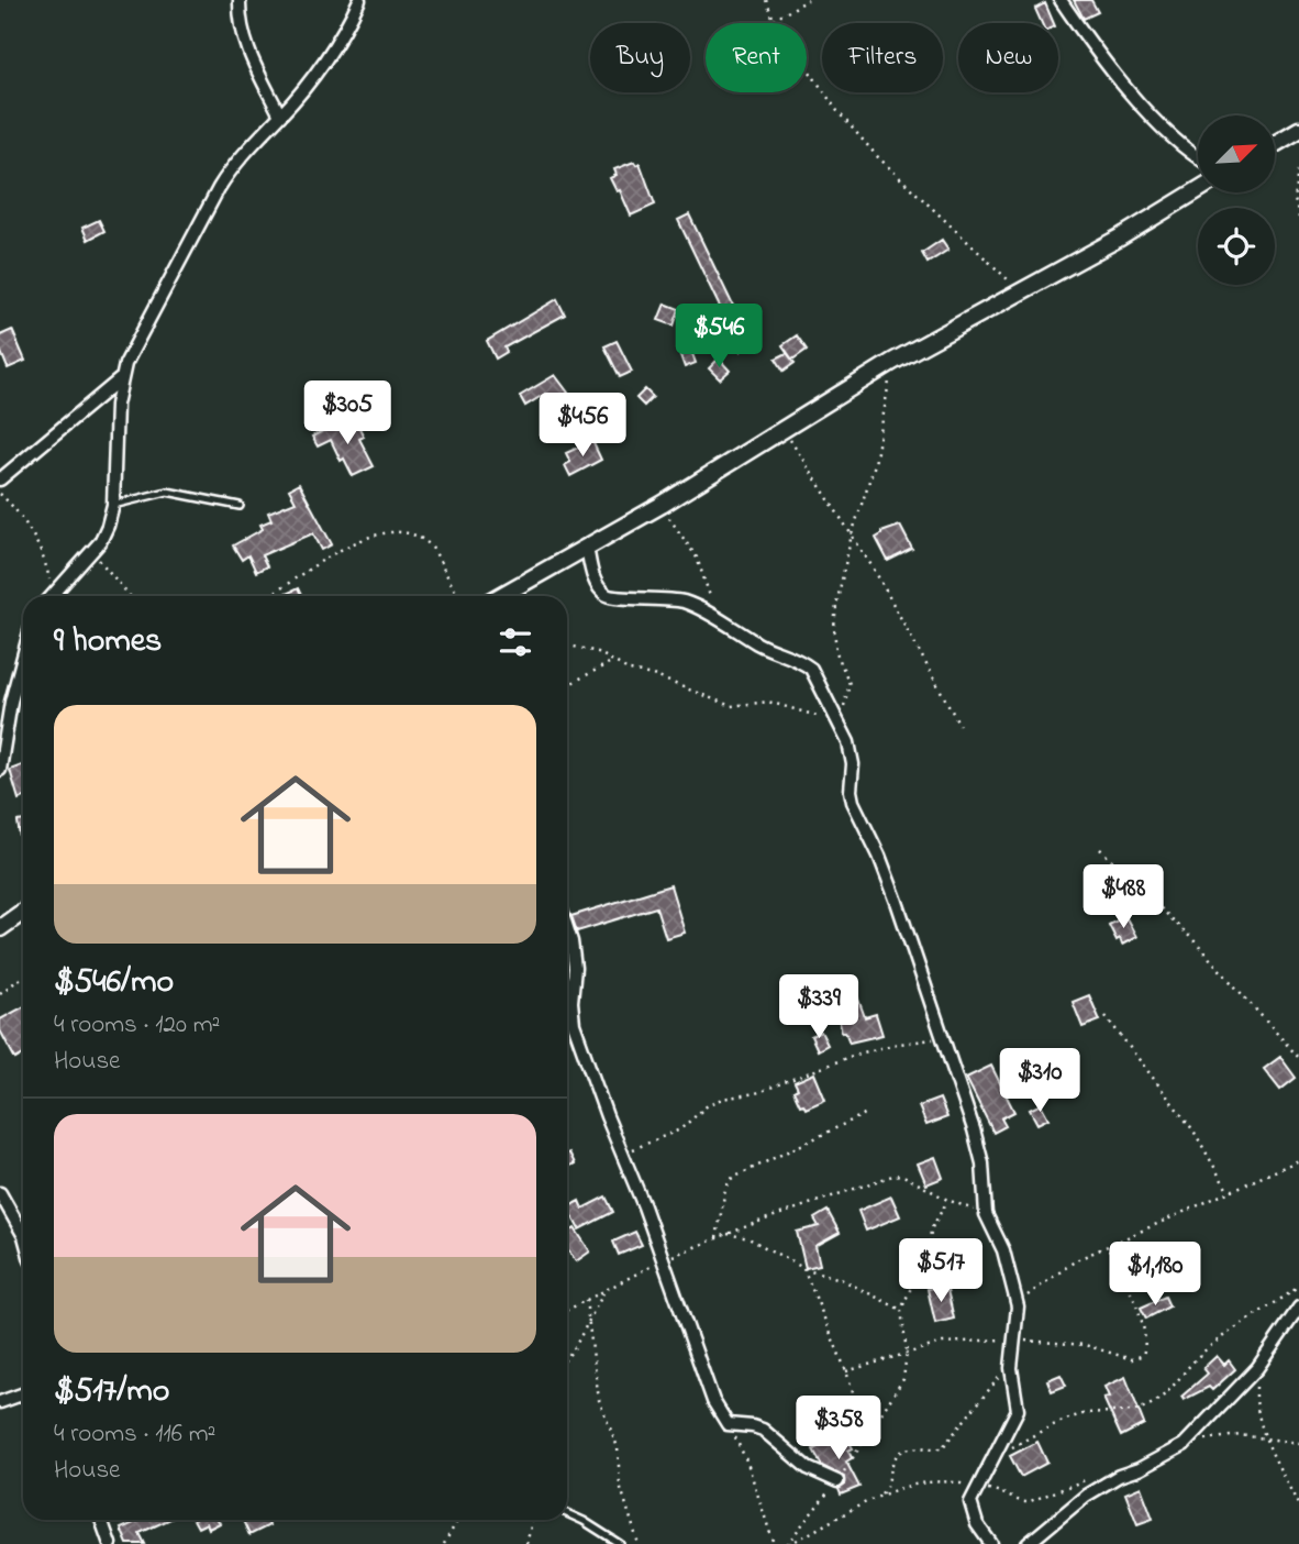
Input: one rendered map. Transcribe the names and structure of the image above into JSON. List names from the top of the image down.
{
  "north": "top right",
  "page": {
    "chip": [
      "Buy",
      "Rent",
      "Filters",
      "New"
    ],
    "price": [
      "$546",
      "$305",
      "$456",
      "$488",
      "$339",
      "$310",
      "$517",
      "$1,180",
      "$358"
    ],
    "heading": "9 homes",
    "list": [
      {
        "name": "$546/mo",
        "note": "4 rooms · 120 m² · House"
      },
      {
        "name": "$517/mo",
        "note": "4 rooms · 116 m² · House"
      }
    ]
  }
}
